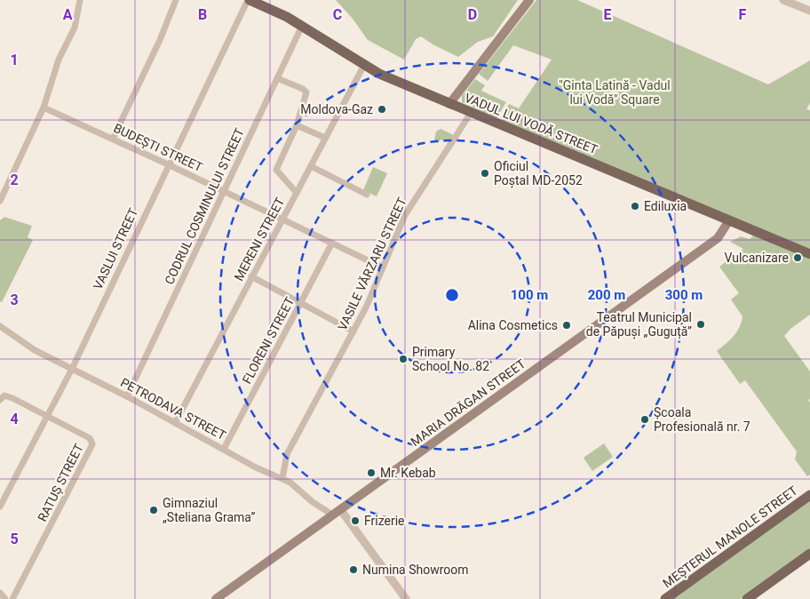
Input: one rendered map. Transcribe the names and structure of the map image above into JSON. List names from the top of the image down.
{
  "streets": {
    "main road": ["VADUL LUI VODĂ STREET", "MARIA DRĂGAN STREET", "MEȘTERUL MANOLE STREET"],
    "street": [
      "BUDEȘTI STREET",
      "CODRUL COSMINULUI STREET",
      "MERENI STREET",
      "VASLUI STREET",
      "VASILE VĂRZARU STREET",
      "FLORENI STREET",
      "PETRODAVA STREET",
      "RATUȘ STREET"
    ]
  },
  "crossings": [
    ["VADUL LUI VODĂ STREET", "CODRUL COSMINULUI STREET"],
    ["VADUL LUI VODĂ STREET", "MERENI STREET"],
    ["VADUL LUI VODĂ STREET", "VASLUI STREET"],
    ["VADUL LUI VODĂ STREET", "VASILE VĂRZARU STREET"],
    ["VADUL LUI VODĂ STREET", "MARIA DRĂGAN STREET"],
    ["BUDEȘTI STREET", "CODRUL COSMINULUI STREET"],
    ["BUDEȘTI STREET", "MERENI STREET"],
    ["BUDEȘTI STREET", "VASLUI STREET"],
    ["BUDEȘTI STREET", "VASILE VĂRZARU STREET"],
    ["BUDEȘTI STREET", "FLORENI STREET"],
    ["CODRUL COSMINULUI STREET", "PETRODAVA STREET"],
    ["MERENI STREET", "PETRODAVA STREET"],
    ["VASLUI STREET", "PETRODAVA STREET"],
    ["VASLUI STREET", "RATUȘ STREET"],
    ["VASILE VĂRZARU STREET", "PETRODAVA STREET"],
    ["FLORENI STREET", "PETRODAVA STREET"],
    ["MARIA DRĂGAN STREET", "PETRODAVA STREET"]
  ],
  "parks": ["\"Ginta Latină - Vadul lui Vodă\" Square"],
  "places": [
    "Moldova-Gaz",
    "Oficiul Poștal MD-2052",
    "Ediluxia",
    "Vulcanizare",
    "Teatrul Municipal de Păpuși „Guguță”",
    "Alina Cosmetics",
    "Primary School No. 82",
    "Școala Profesională nr. 7",
    "Mr. Kebab",
    "Gimnaziul „Steliana Grama”",
    "Frizerie",
    "Numina Showroom"
  ],
  "grid": {
    "columns": [
      "A",
      "B",
      "C",
      "D",
      "E",
      "F"
    ],
    "rows": [
      "1",
      "2",
      "3",
      "4",
      "5"
    ]
  },
  "rings": ["100 m", "200 m", "300 m"]
}
